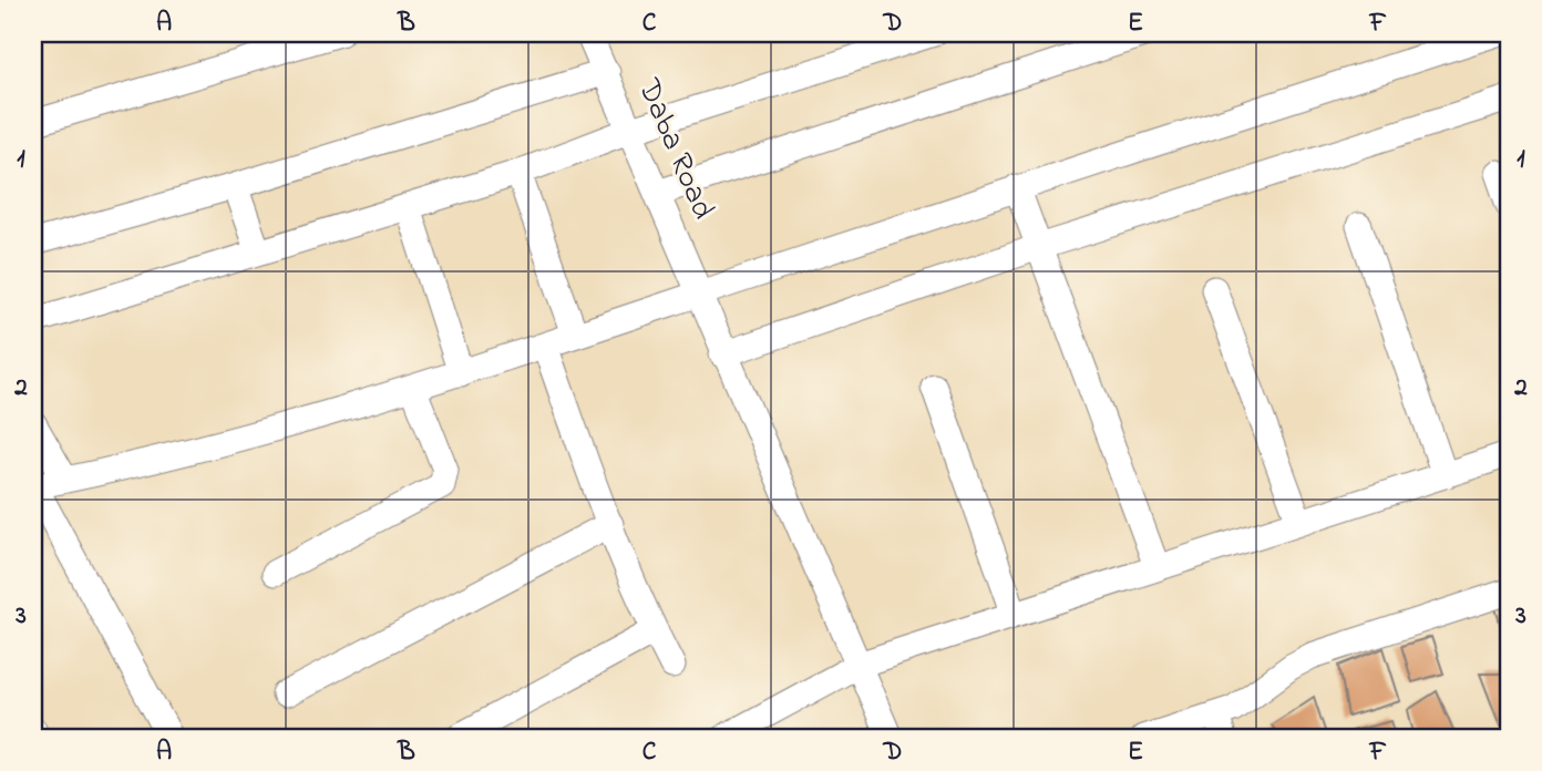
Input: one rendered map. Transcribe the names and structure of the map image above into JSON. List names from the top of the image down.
{
  "streets": {
    "street": ["Daba Road"]
  },
  "grid": {
    "columns": [
      "A",
      "B",
      "C",
      "D",
      "E",
      "F"
    ],
    "rows": ["1", "2", "3"]
  }
}
